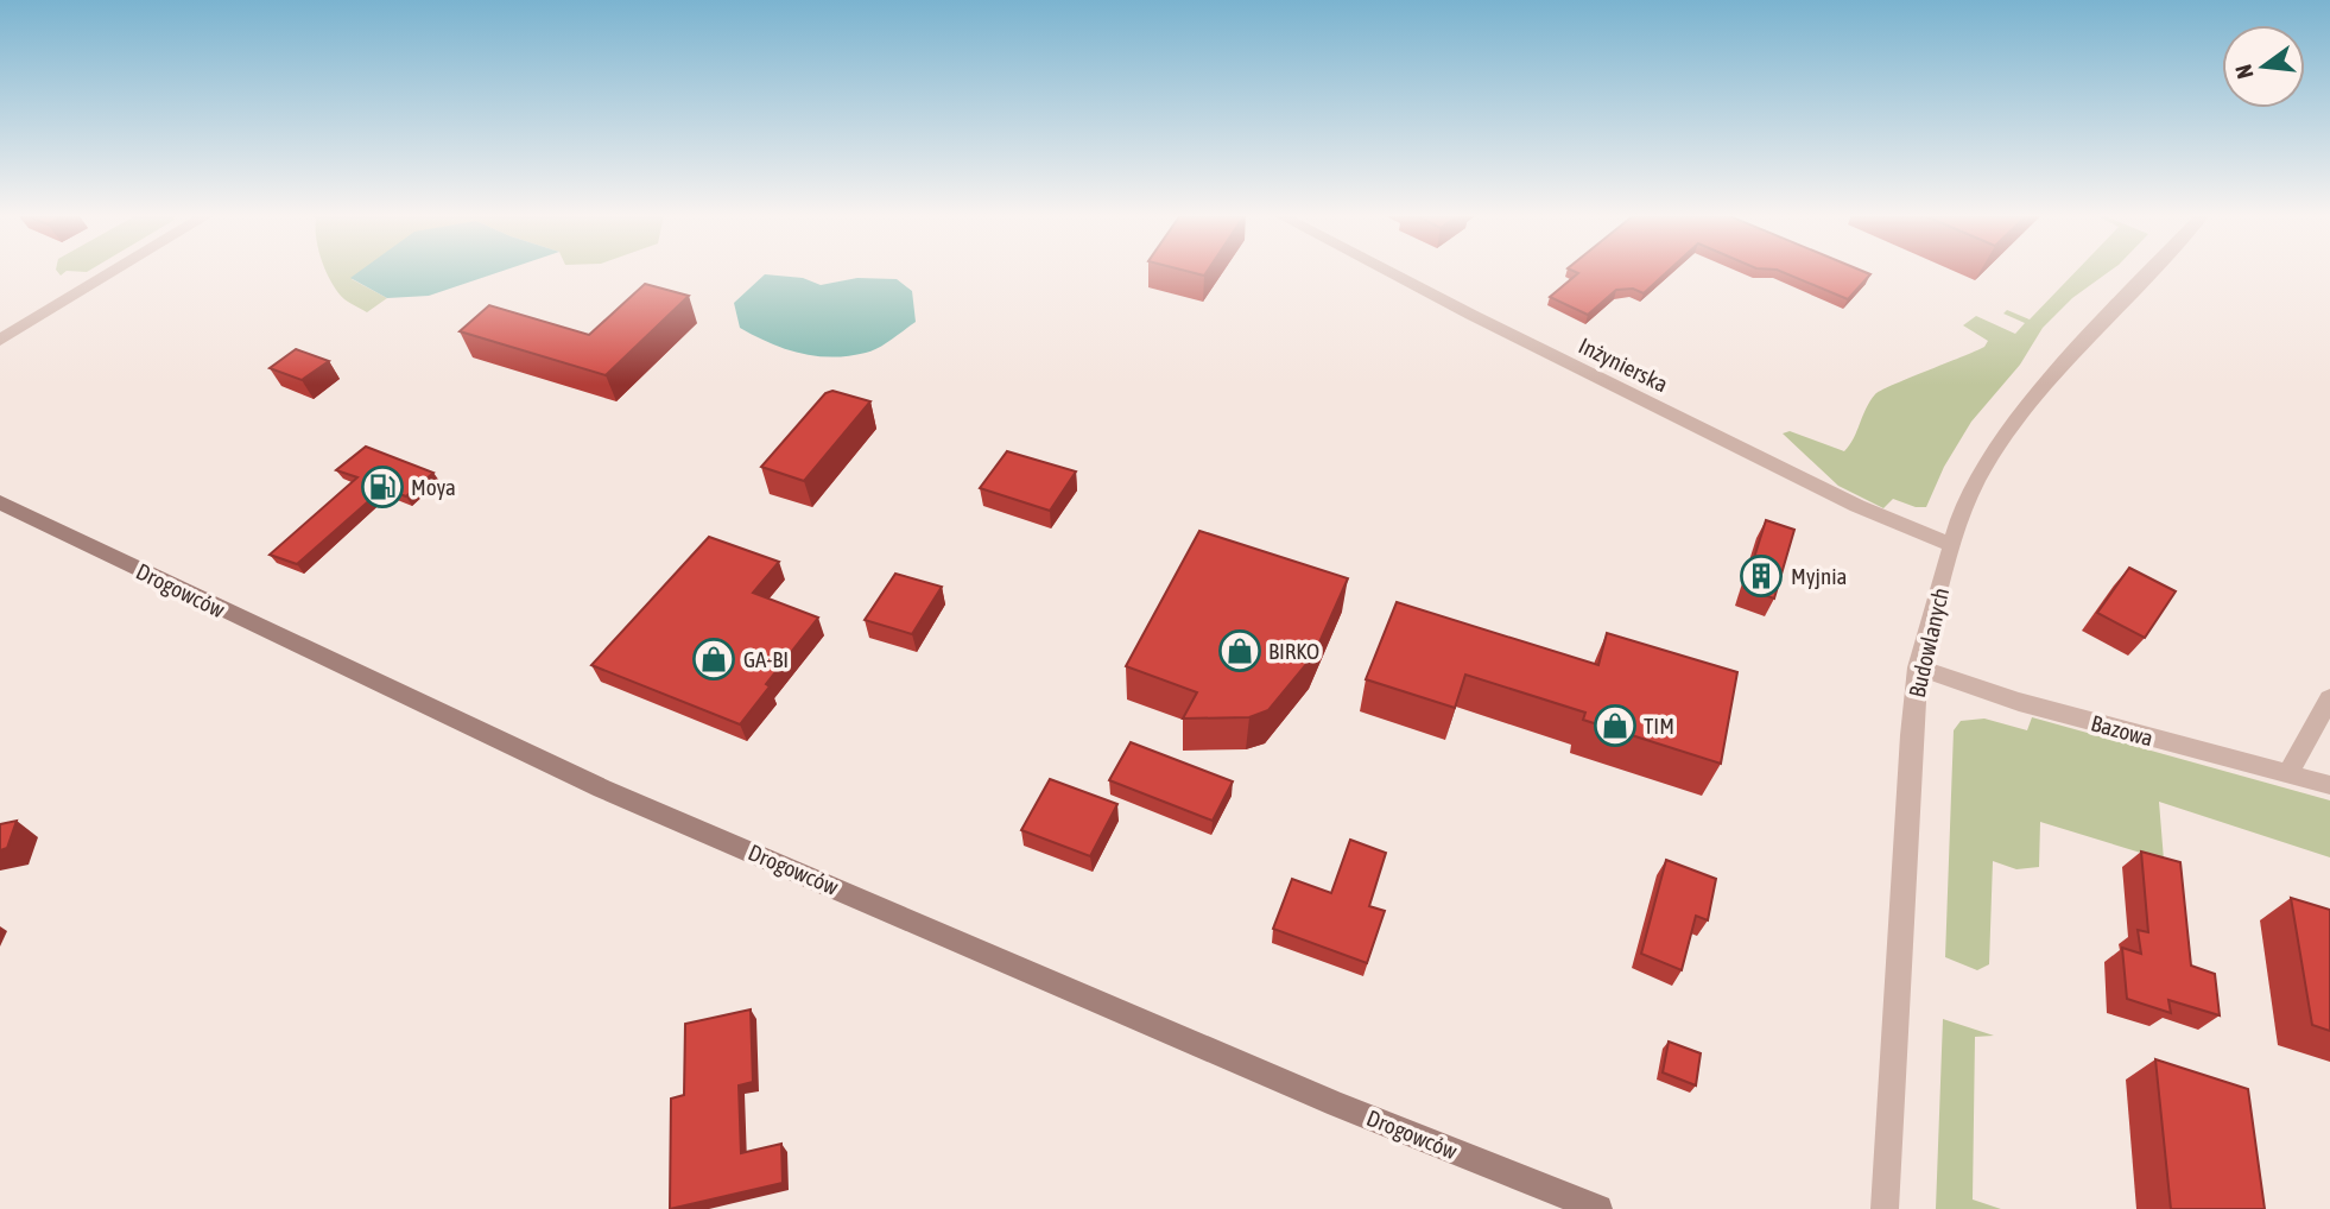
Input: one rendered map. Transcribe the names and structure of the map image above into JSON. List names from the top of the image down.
{
  "streets": {
    "main road": ["Drogowców"],
    "street": ["Inżynierska", "Budowlanych", "Bazowa"]
  },
  "crossings": [
    ["Inżynierska", "Budowlanych"],
    ["Budowlanych", "Bazowa"]
  ],
  "places": {
    "fuel station": ["Moya"],
    "building": ["Myjnia"],
    "shop": ["BIRKO", "GA-BI", "TIM"]
  },
  "north": "left"
}
